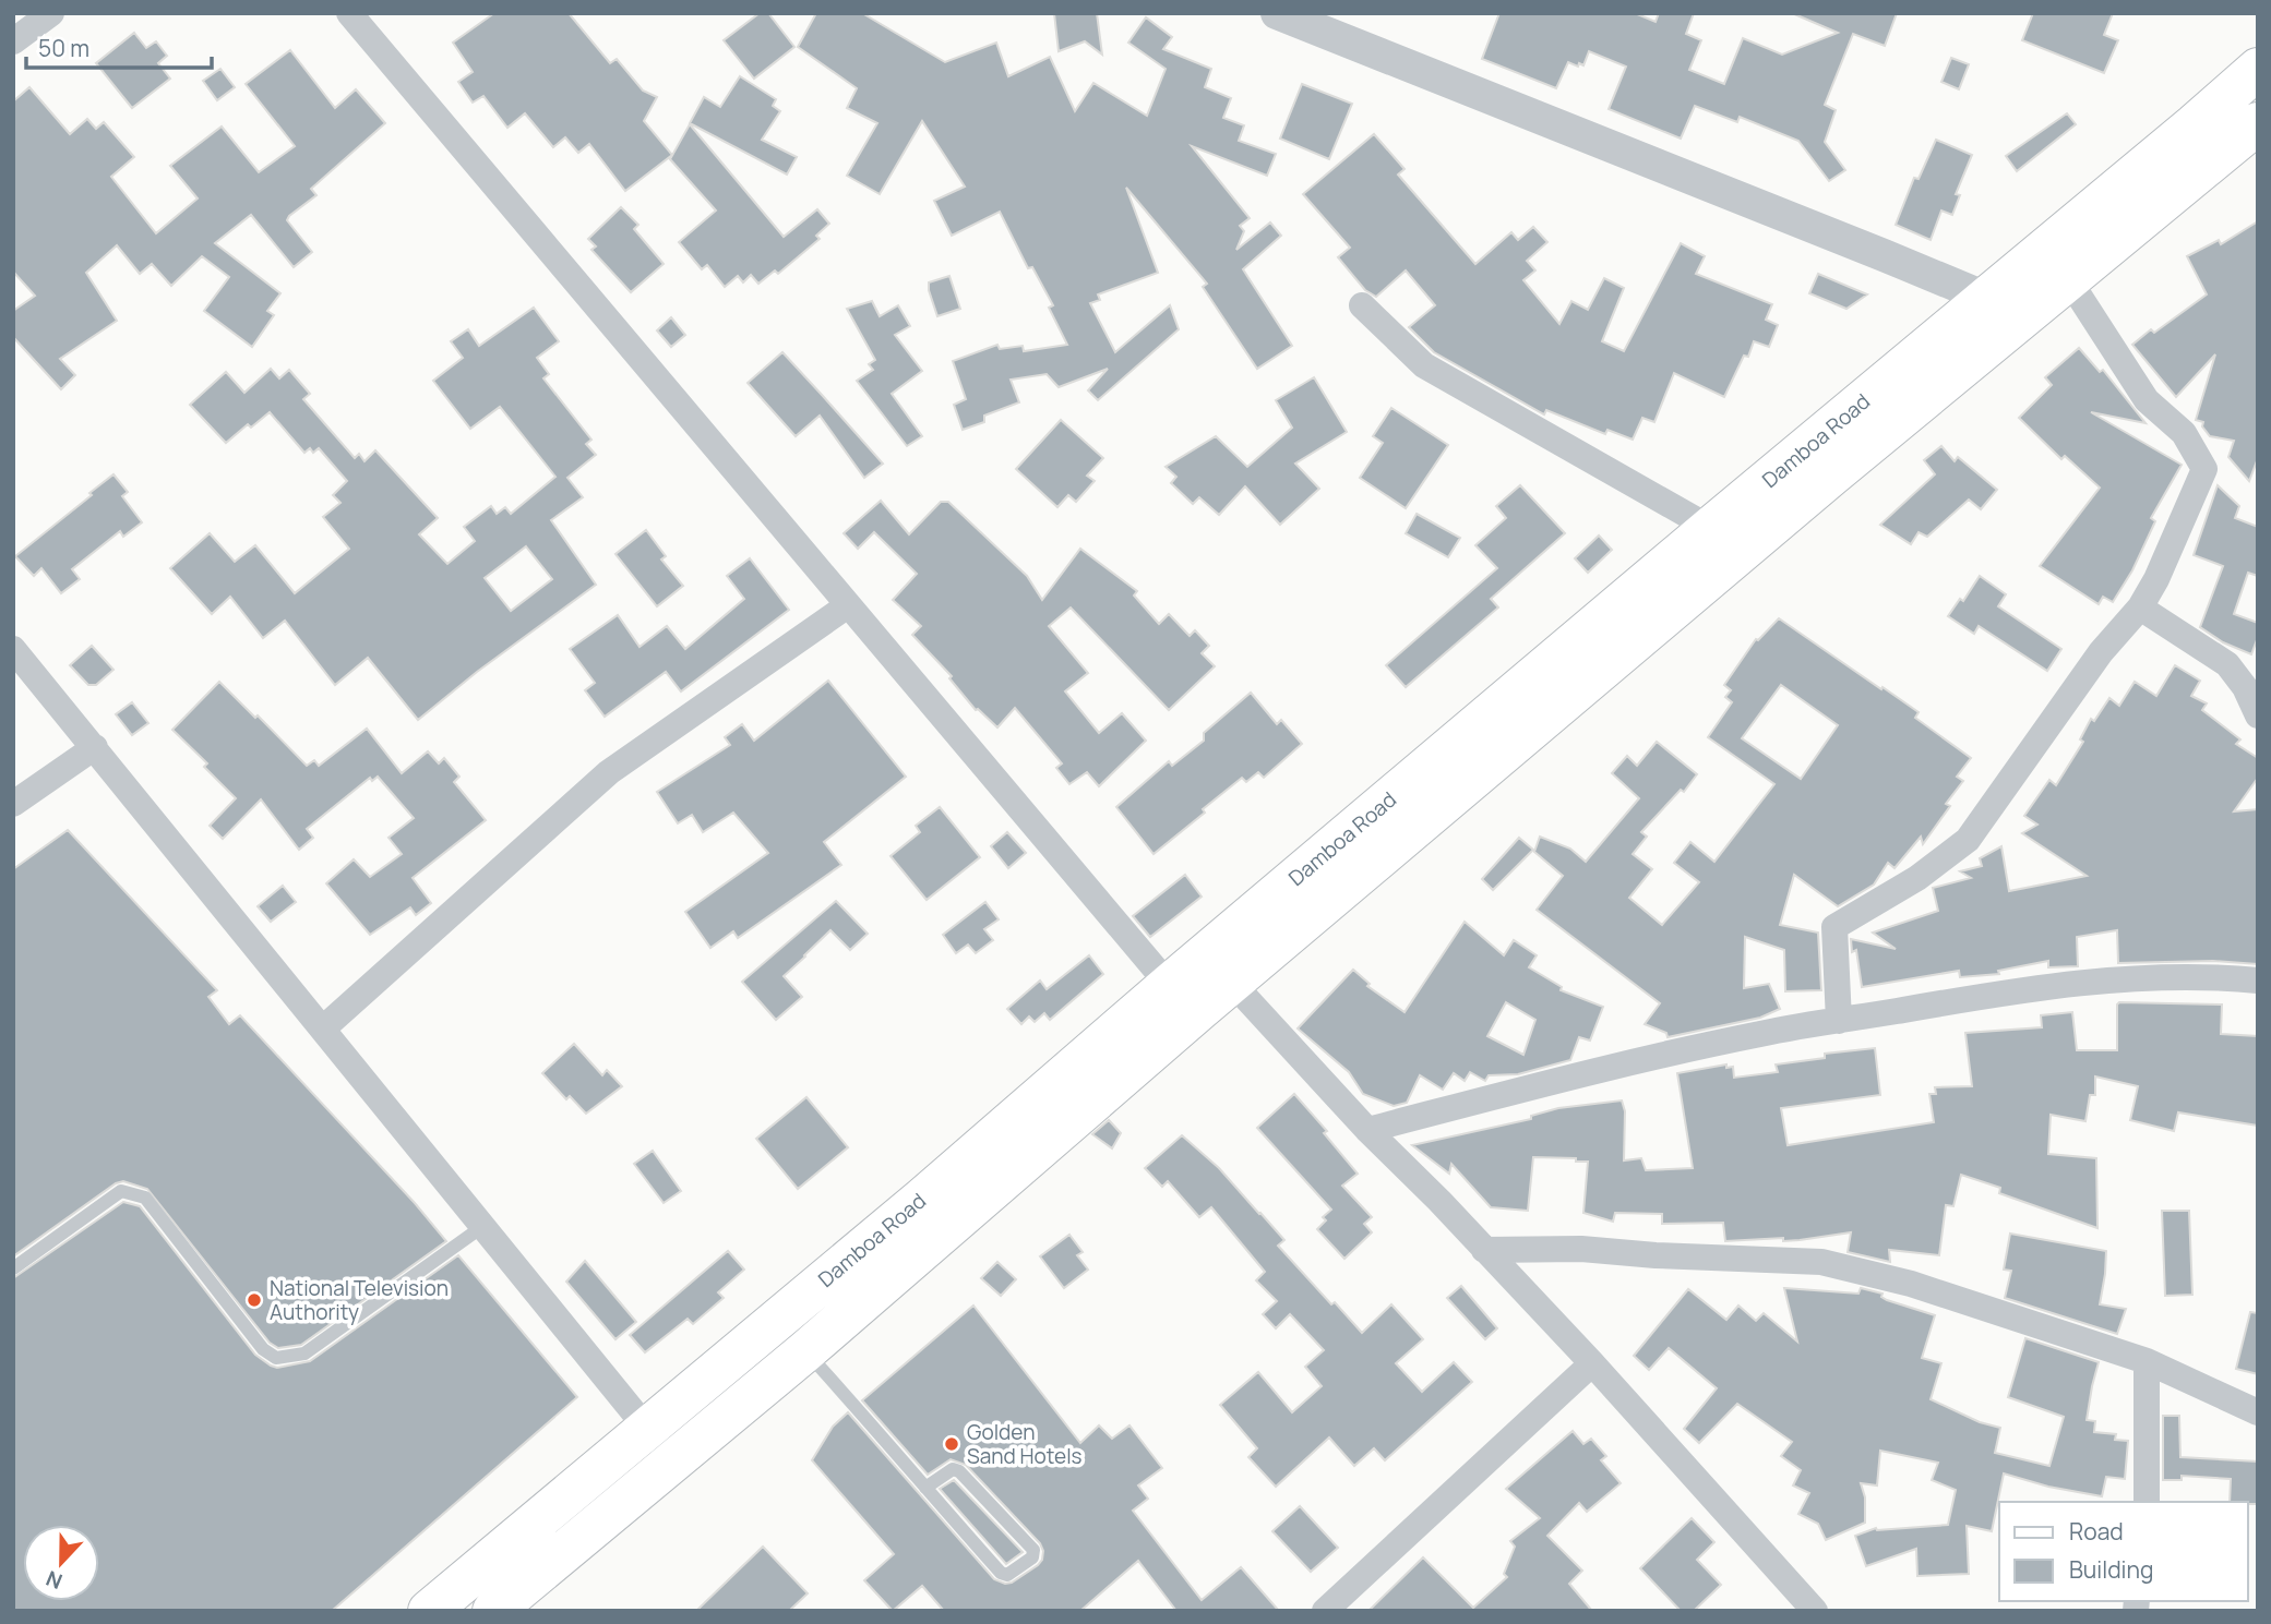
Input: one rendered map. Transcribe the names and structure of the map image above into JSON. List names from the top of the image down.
{
  "streets": {
    "main road": ["Damboa Road"]
  },
  "places": ["National Television Authority", "Golden Sand Hotels"],
  "legend": ["Road", "Building"],
  "scale_bar": "50 m",
  "north": "bottom"
}
